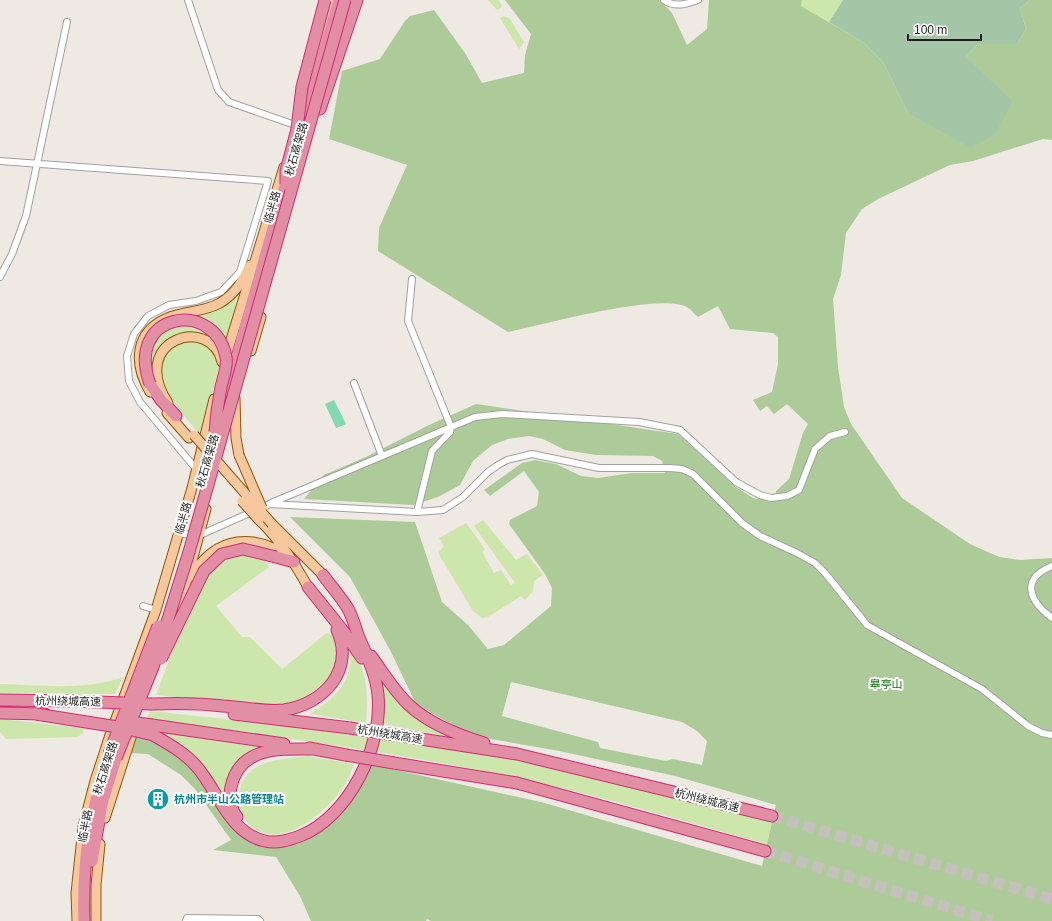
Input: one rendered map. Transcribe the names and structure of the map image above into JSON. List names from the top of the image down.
{
  "streets": {
    "highway": ["秋石高架路", "杭州绕城高速"],
    "main road": ["临半路"]
  },
  "crossings": [
    ["秋石高架路", "临半路"]
  ],
  "parks": ["皋亭山"],
  "places": {
    "building": ["杭州市半山公路管理站"]
  },
  "scale_bar": "100 m"
}
